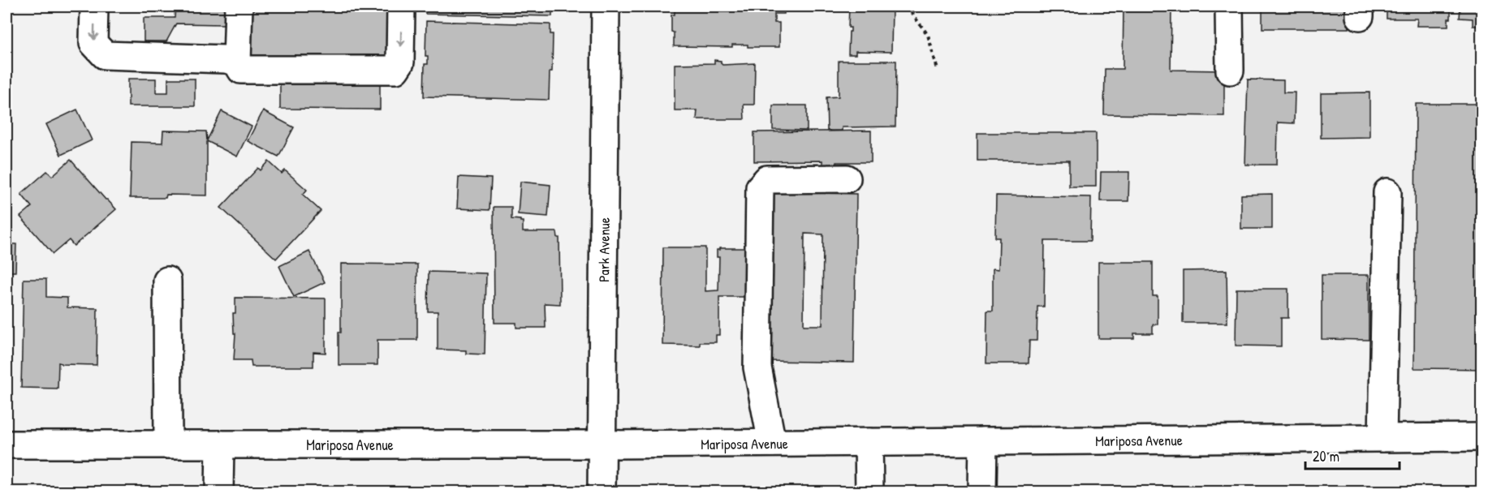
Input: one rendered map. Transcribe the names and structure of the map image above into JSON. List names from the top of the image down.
{
  "streets": {
    "street": ["Park Avenue", "Mariposa Avenue"]
  },
  "crossings": [
    ["Park Avenue", "Mariposa Avenue"]
  ],
  "scale_bar": "20 m"
}
